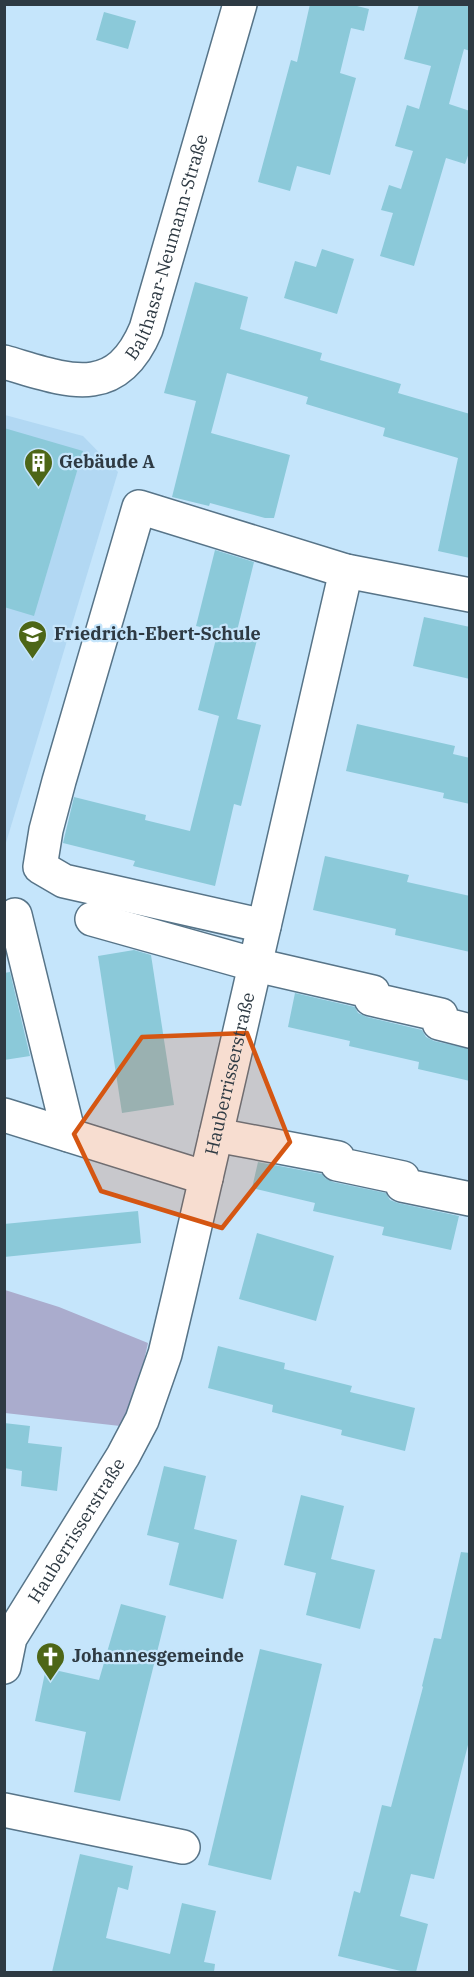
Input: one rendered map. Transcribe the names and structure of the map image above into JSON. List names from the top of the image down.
{
  "streets": {
    "street": ["Balthasar-Neumann-Straße", "Hauberrisserstraße"]
  },
  "places": {
    "building": ["Gebäude A"],
    "school or university": ["Friedrich-Ebert-Schule"],
    "church": ["Johannesgemeinde"]
  }
}
